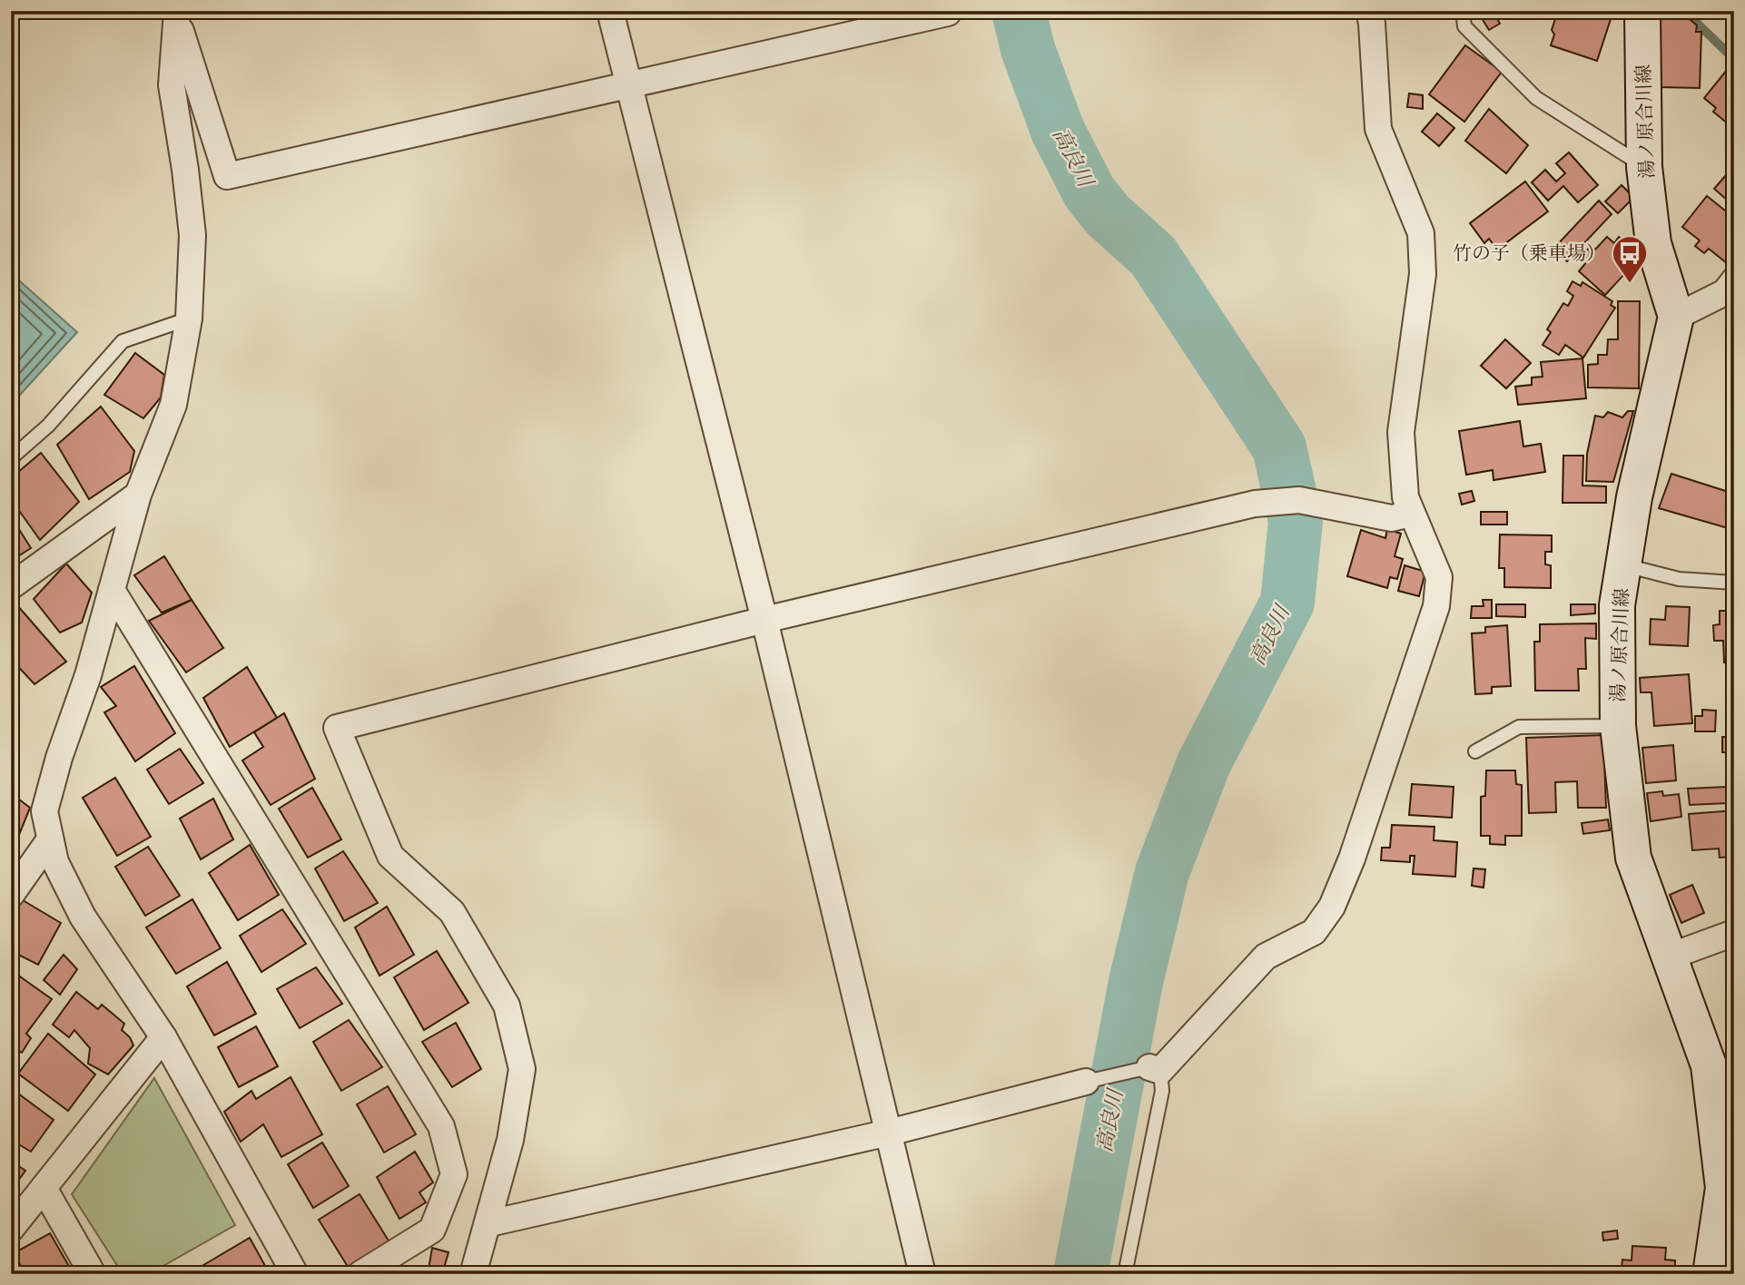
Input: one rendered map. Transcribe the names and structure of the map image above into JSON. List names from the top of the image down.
{
  "streets": {
    "main road": ["湯ノ原合川線"]
  },
  "water": ["高良川"],
  "places": {
    "bus stop": ["竹の子（乗車場）"]
  }
}
